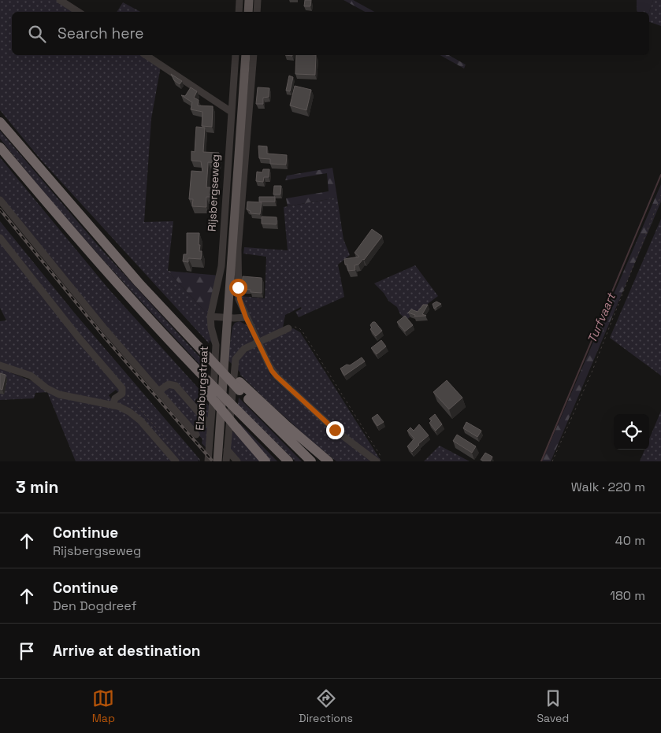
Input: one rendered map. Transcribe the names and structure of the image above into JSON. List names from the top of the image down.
{
  "streets": {
    "main road": ["Rijsbergseweg"],
    "street": ["Elzenburgstraat"]
  },
  "crossings": [
    ["Rijsbergseweg", "Elzenburgstraat"]
  ],
  "water": ["Turfvaart"],
  "page": {
    "search": "Search here",
    "heading": ["3 min", "Walk · 220 m"],
    "list": [
      ["Continue", "Rijsbergseweg", "40 m"],
      ["Continue", "Den Dogdreef", "180 m"],
      "Arrive at destination"
    ],
    "nav": ["Map", "Directions", "Saved"]
  }
}
